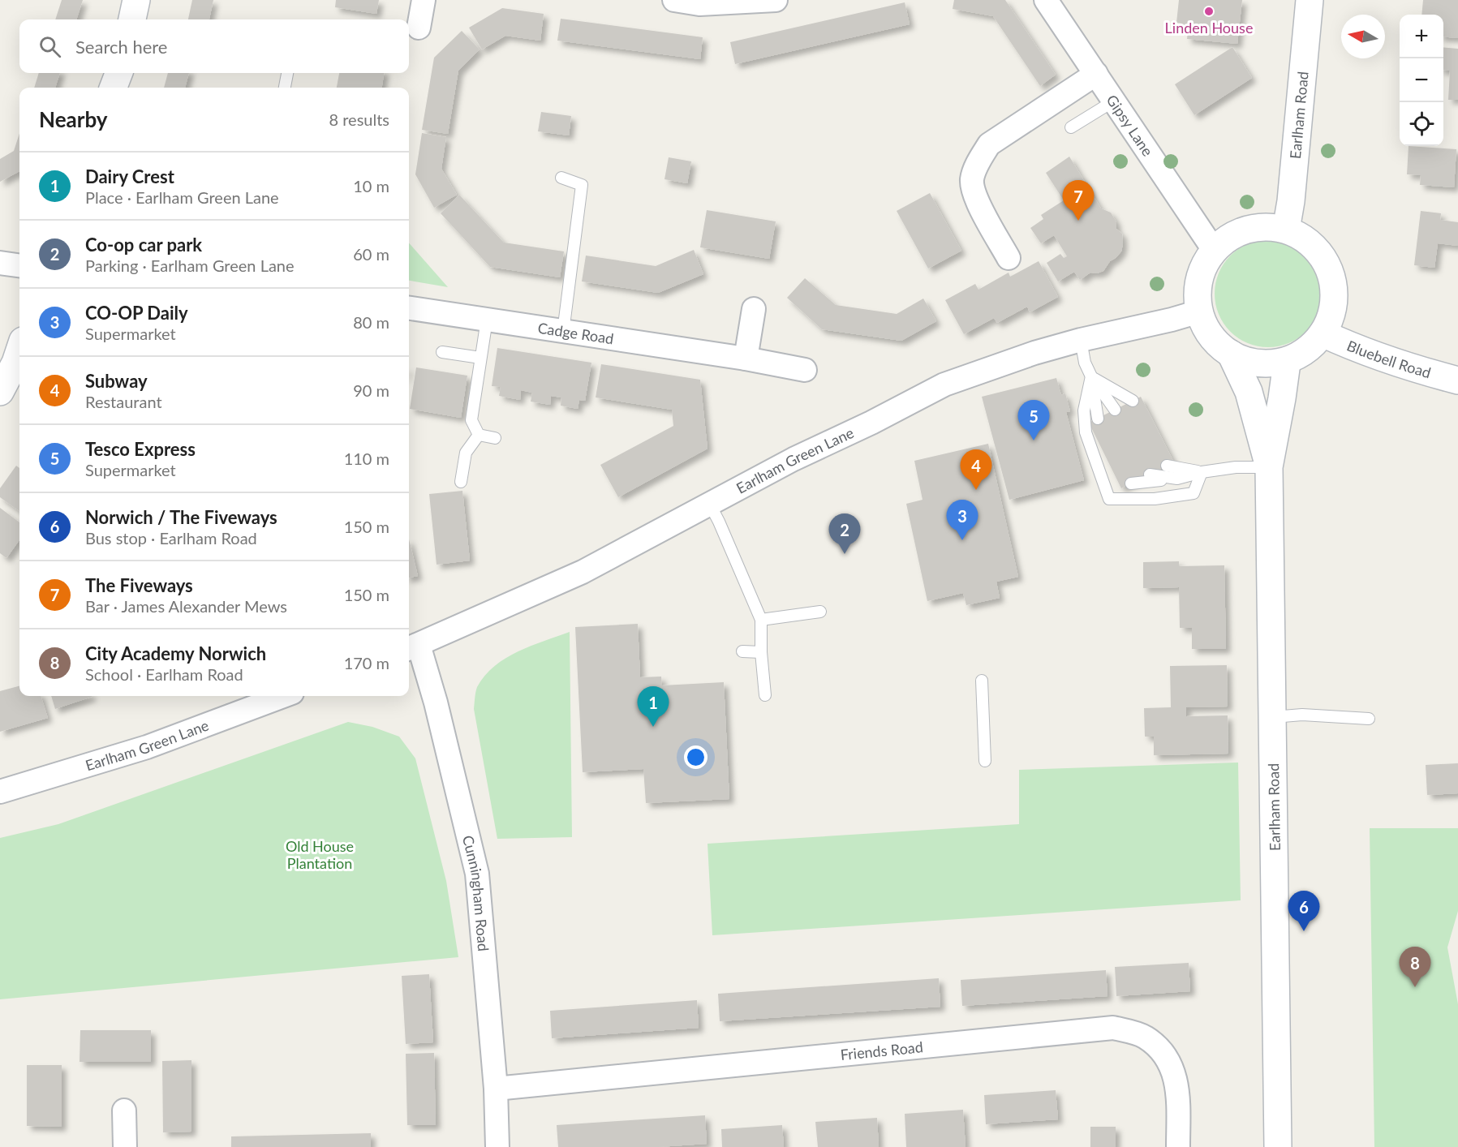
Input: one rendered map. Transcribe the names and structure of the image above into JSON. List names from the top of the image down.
{
  "streets": {
    "main road": ["Earlham Road", "Bluebell Road"],
    "street": [
      "Gipsy Lane",
      "Cadge Road",
      "Earlham Green Lane",
      "Cunningham Road",
      "Friends Road"
    ]
  },
  "crossings": [
    ["Earlham Road", "Gipsy Lane"],
    ["Earlham Road", "Bluebell Road"],
    ["Earlham Road", "Earlham Green Lane"],
    ["Gipsy Lane", "Bluebell Road"],
    ["Gipsy Lane", "Earlham Green Lane"],
    ["Bluebell Road", "Earlham Green Lane"],
    ["Earlham Green Lane", "Cunningham Road"],
    ["Cunningham Road", "Friends Road"]
  ],
  "parks": ["Old House Plantation"],
  "places": ["Linden House"],
  "north": "left",
  "page": {
    "map_buttons": ["+", "−"],
    "search": "Search here",
    "heading": ["Nearby", "8 results"],
    "list": [
      {
        "mark": "1",
        "name": "Dairy Crest",
        "note": "Place · Earlham Green Lane",
        "value": "10 m"
      },
      {
        "mark": "2",
        "name": "Co-op car park",
        "note": "Parking · Earlham Green Lane",
        "value": "60 m"
      },
      {
        "mark": "3",
        "name": "CO-OP Daily",
        "note": "Supermarket",
        "value": "80 m"
      },
      {
        "mark": "4",
        "name": "Subway",
        "note": "Restaurant",
        "value": "90 m"
      },
      {
        "mark": "5",
        "name": "Tesco Express",
        "note": "Supermarket",
        "value": "110 m"
      },
      {
        "mark": "6",
        "name": "Norwich / The Fiveways",
        "note": "Bus stop · Earlham Road",
        "value": "150 m"
      },
      {
        "mark": "7",
        "name": "The Fiveways",
        "note": "Bar · James Alexander Mews",
        "value": "150 m"
      },
      {
        "mark": "8",
        "name": "City Academy Norwich",
        "note": "School · Earlham Road",
        "value": "170 m"
      }
    ],
    "pins": [
      "7",
      "5",
      "4",
      "3",
      "2",
      "1",
      "6",
      "8"
    ]
  }
}
